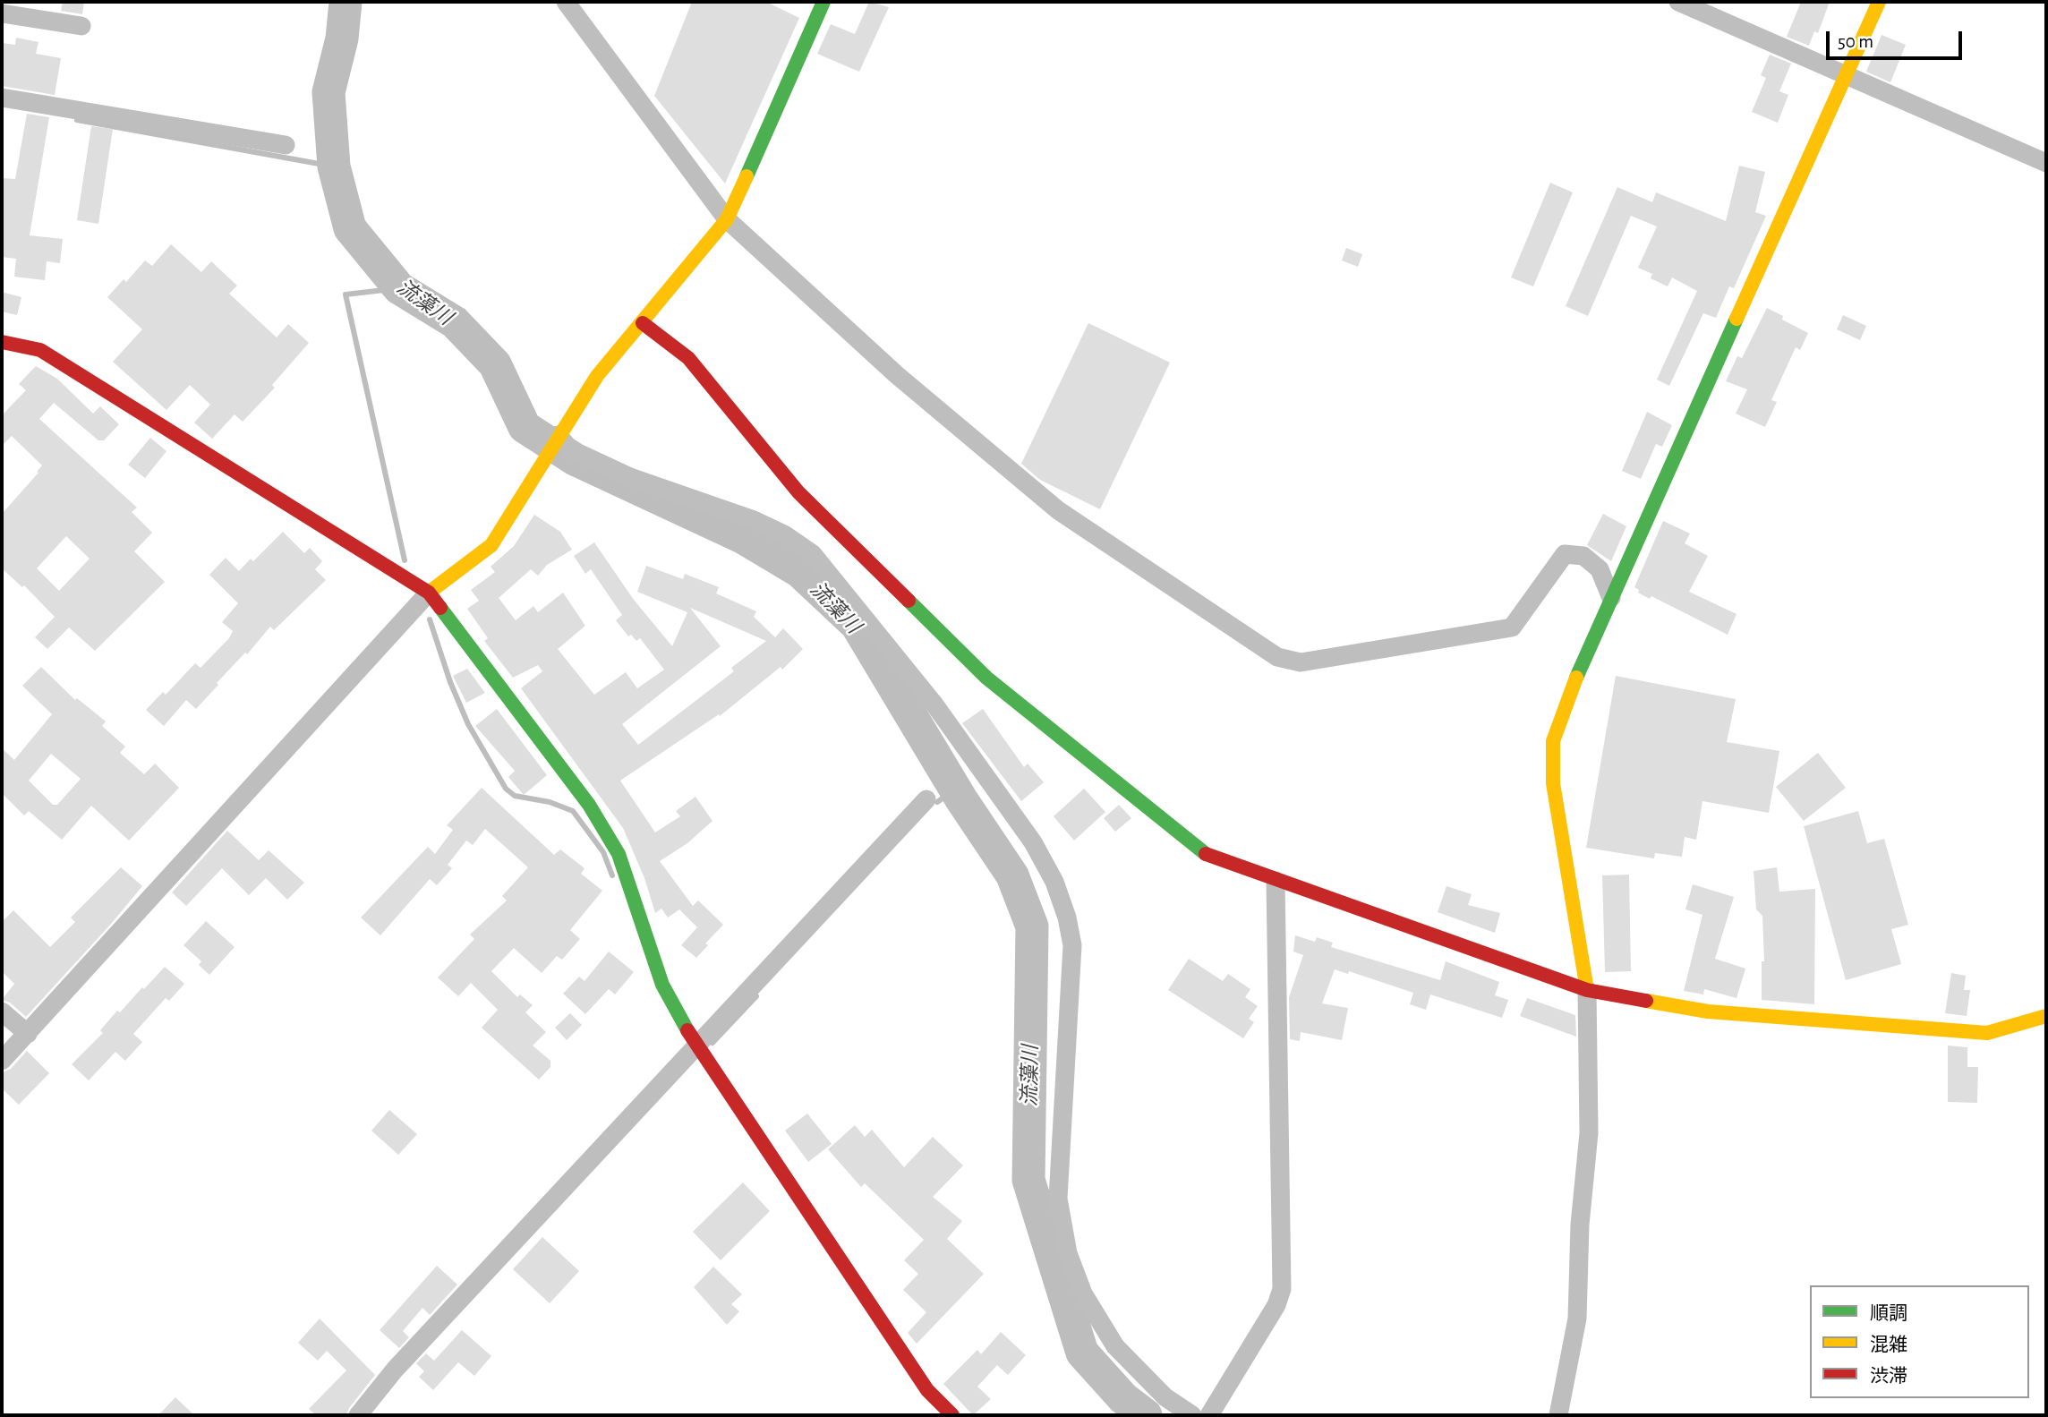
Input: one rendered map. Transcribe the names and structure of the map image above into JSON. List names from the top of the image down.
{
  "water": ["流藻川"],
  "legend": ["順調", "混雑", "渋滞"],
  "scale_bar": "50 m"
}
